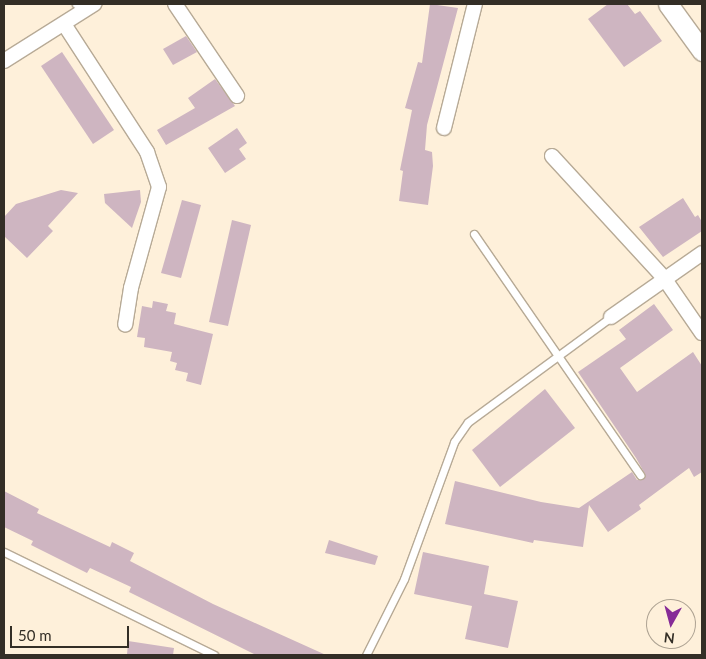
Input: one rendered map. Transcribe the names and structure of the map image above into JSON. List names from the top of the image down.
{
  "scale_bar": "50 m",
  "north": "bottom"
}
